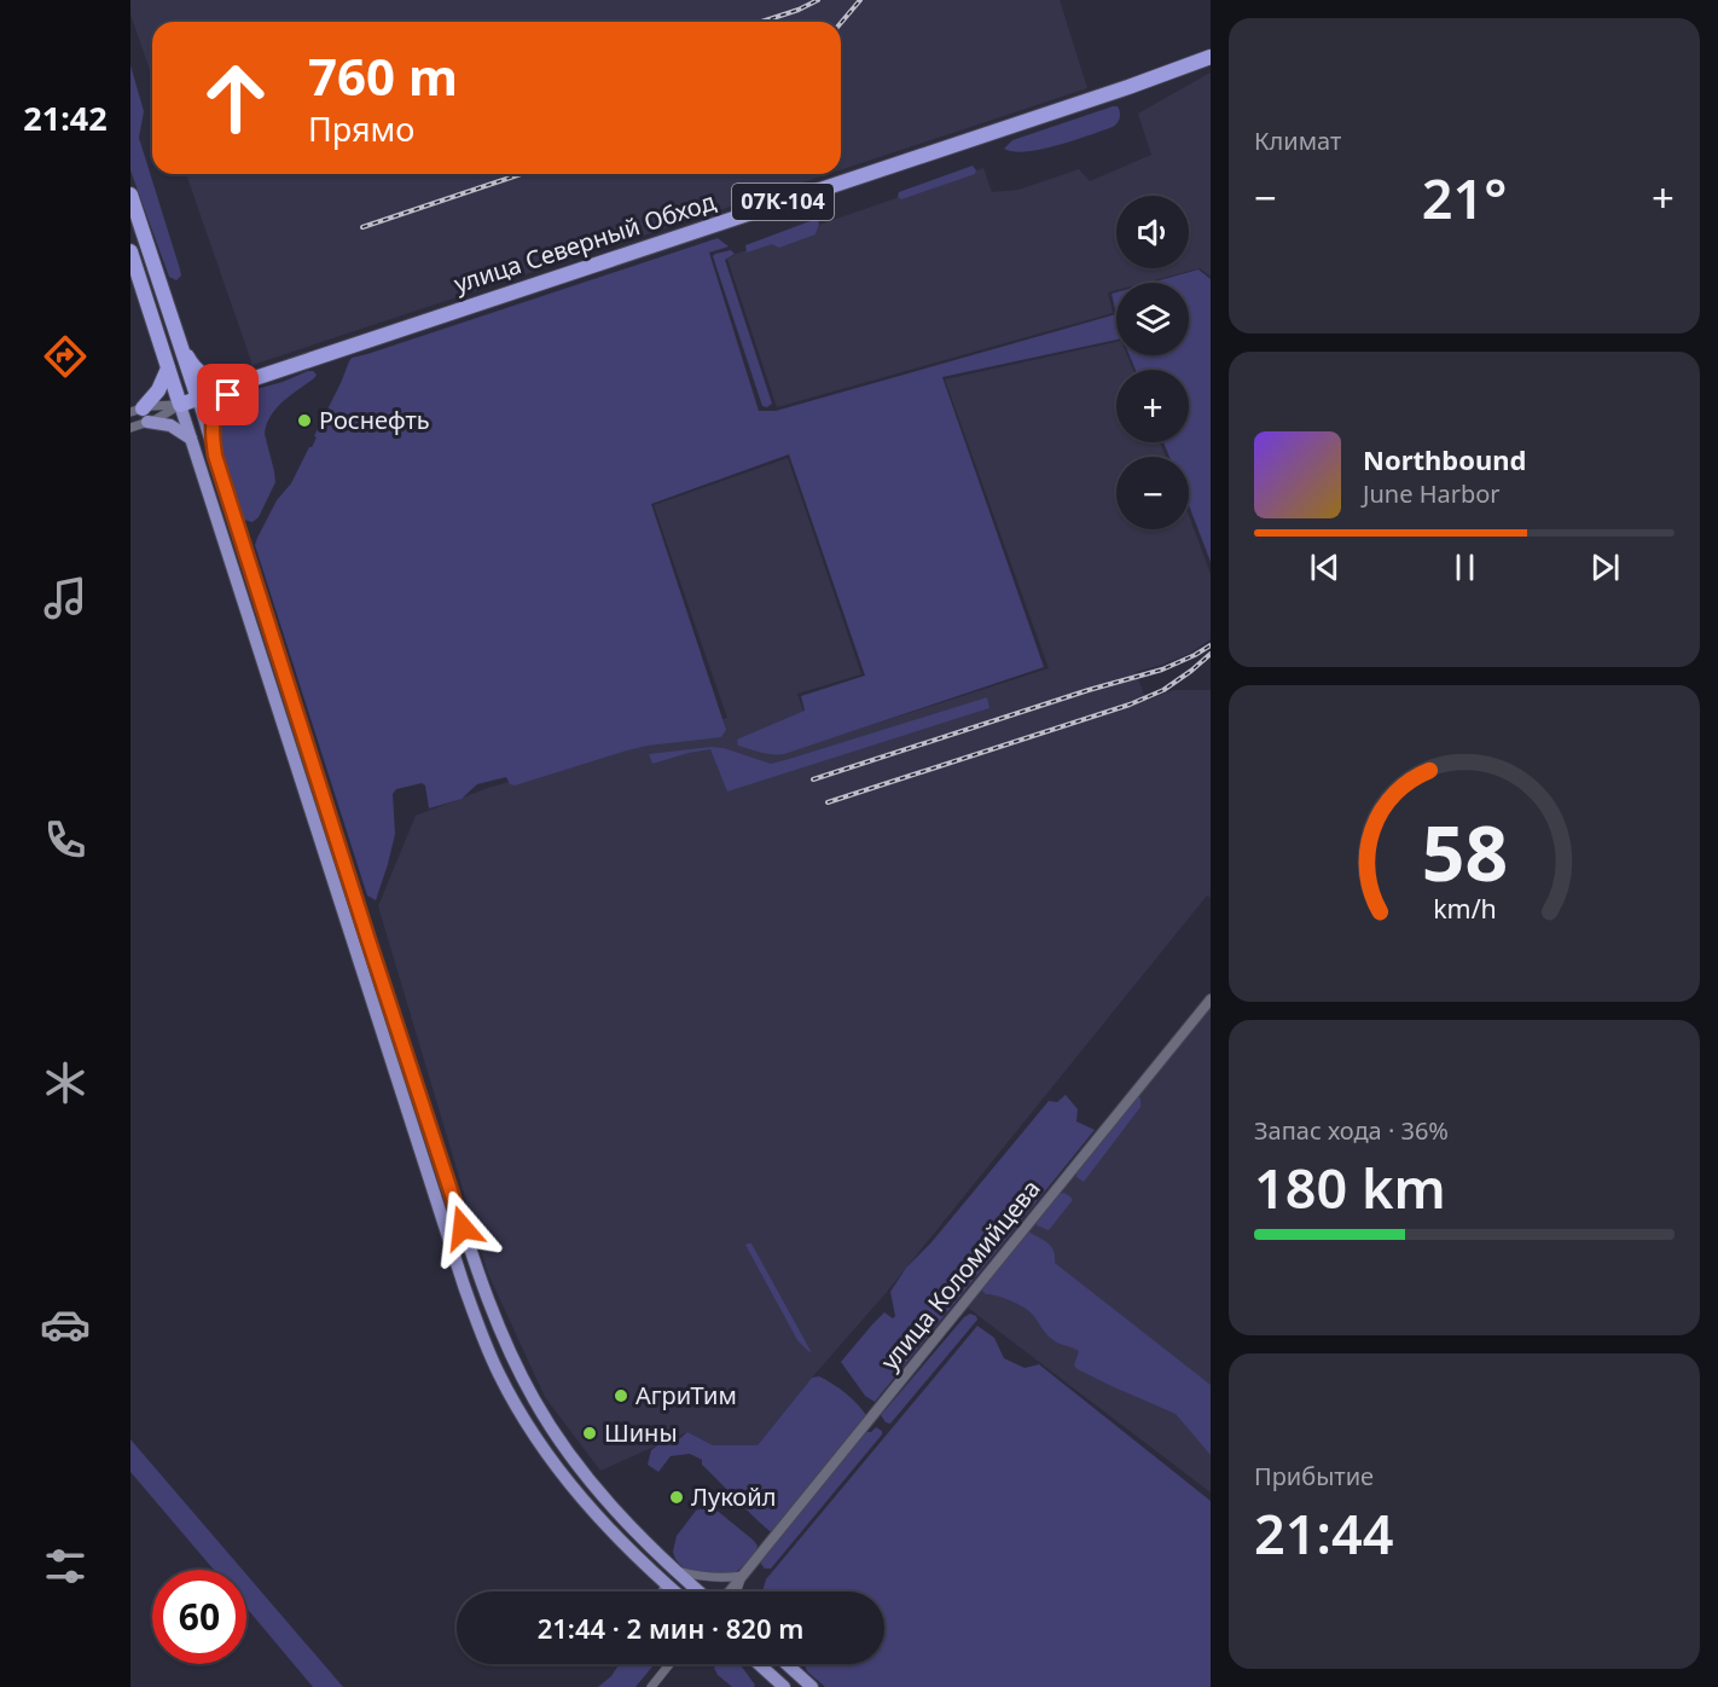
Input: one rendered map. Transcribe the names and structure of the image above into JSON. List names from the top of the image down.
{
  "streets": {
    "highway": ["07К-104", "улица Северный Обход"],
    "street": ["улица Коломийцева"]
  },
  "places": [
    "Роснефть",
    "АгриТим",
    "Шины",
    "Лукойл"
  ],
  "page": {
    "tabs": "21:42",
    "tile": [
      "Климат",
      ["Запас хода · 36%", "180 km"],
      ["Прибытие", "21:44"]
    ],
    "turn": ["760 m", "Прямо"],
    "heat": ["−", "21°", "+"],
    "map_buttons": ["+", "−"],
    "song": ["Northbound", "June Harbor"],
    "limit": "60",
    "trip": "21:44 · 2 мин · 820 m",
    "gauge": ["58", "km/h"]
  }
}
